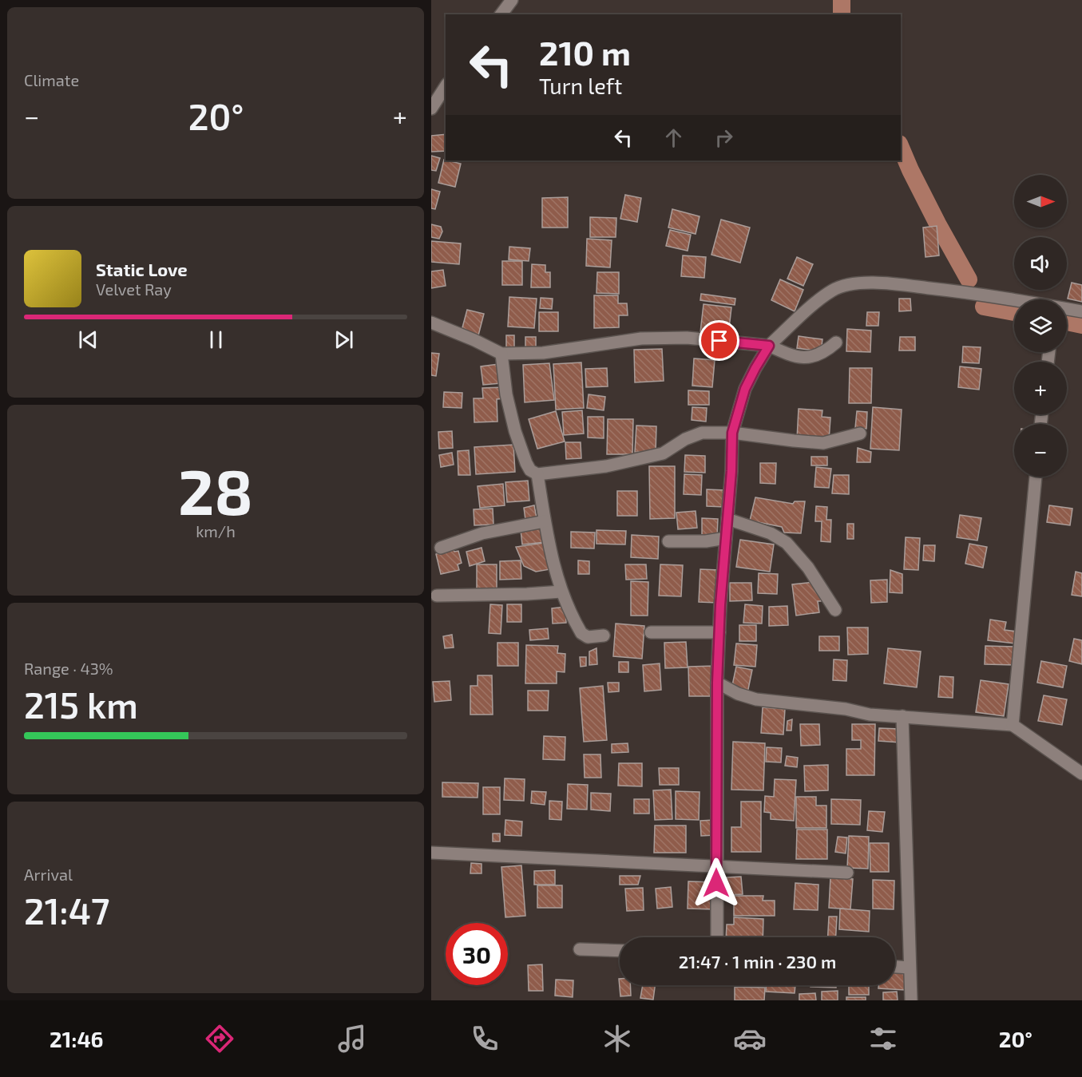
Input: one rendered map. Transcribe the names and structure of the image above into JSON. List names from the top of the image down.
{
  "north": "right",
  "page": {
    "tile": [
      "Climate",
      ["28", "km/h"],
      ["Range · 43%", "215 km"],
      ["Arrival", "21:47"]
    ],
    "turn": ["210 m", "Turn left"],
    "heat": ["−", "20°", "+"],
    "map_buttons": ["+", "−"],
    "song": ["Static Love", "Velvet Ray"],
    "limit": "30",
    "trip": "21:47 · 1 min · 230 m",
    "tabs": ["21:46", "20°"]
  }
}
